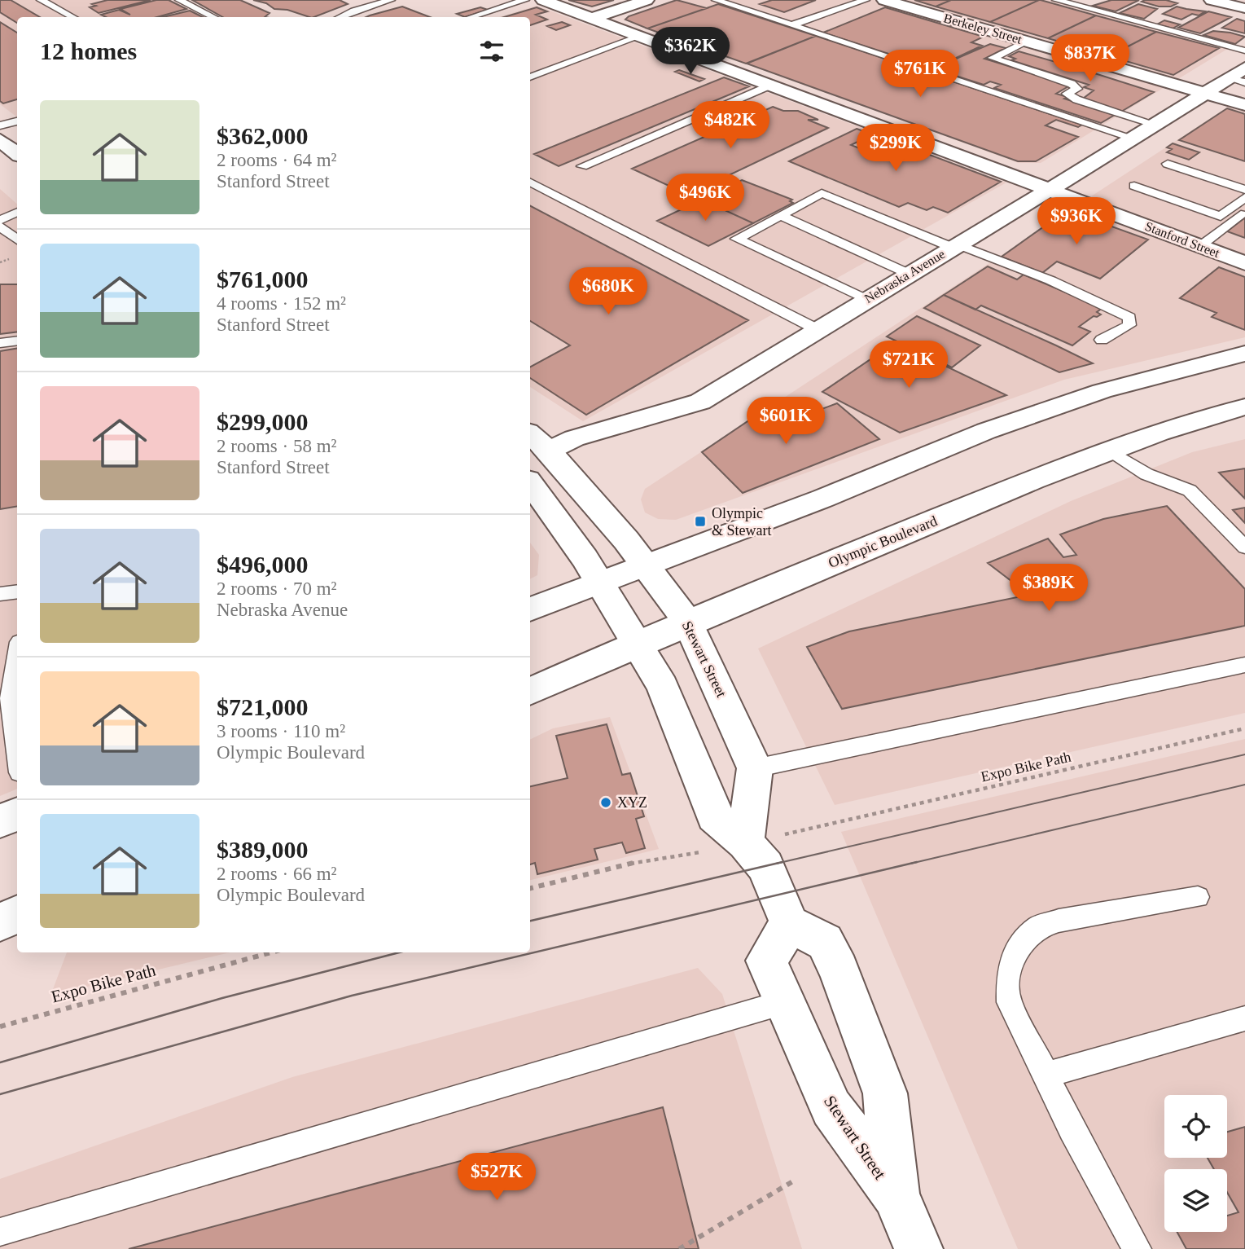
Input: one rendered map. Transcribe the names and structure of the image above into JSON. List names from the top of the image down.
{
  "streets": {
    "street": [
      "Berkeley Street",
      "Stanford Street",
      "Nebraska Avenue",
      "Olympic Boulevard",
      "Stewart Street"
    ],
    "path": ["Expo Bike Path"]
  },
  "crossings": [
    ["Berkeley Street", "Nebraska Avenue"],
    ["Stanford Street", "Nebraska Avenue"],
    ["Nebraska Avenue", "Stewart Street"],
    ["Olympic Boulevard", "Stewart Street"]
  ],
  "places": {
    "transit": ["Olympic & Stewart"],
    "other": ["XYZ"]
  },
  "page": {
    "heading": "12 homes",
    "price": [
      "$362K",
      "$837K",
      "$761K",
      "$482K",
      "$299K",
      "$496K",
      "$936K",
      "$680K",
      "$721K",
      "$601K",
      "$389K",
      "$527K"
    ],
    "list": [
      {
        "name": "$362,000",
        "note": "2 rooms · 64 m² · Stanford Street"
      },
      {
        "name": "$761,000",
        "note": "4 rooms · 152 m² · Stanford Street"
      },
      {
        "name": "$299,000",
        "note": "2 rooms · 58 m² · Stanford Street"
      },
      {
        "name": "$496,000",
        "note": "2 rooms · 70 m² · Nebraska Avenue"
      },
      {
        "name": "$721,000",
        "note": "3 rooms · 110 m² · Olympic Boulevard"
      },
      {
        "name": "$389,000",
        "note": "2 rooms · 66 m² · Olympic Boulevard"
      }
    ]
  }
}
